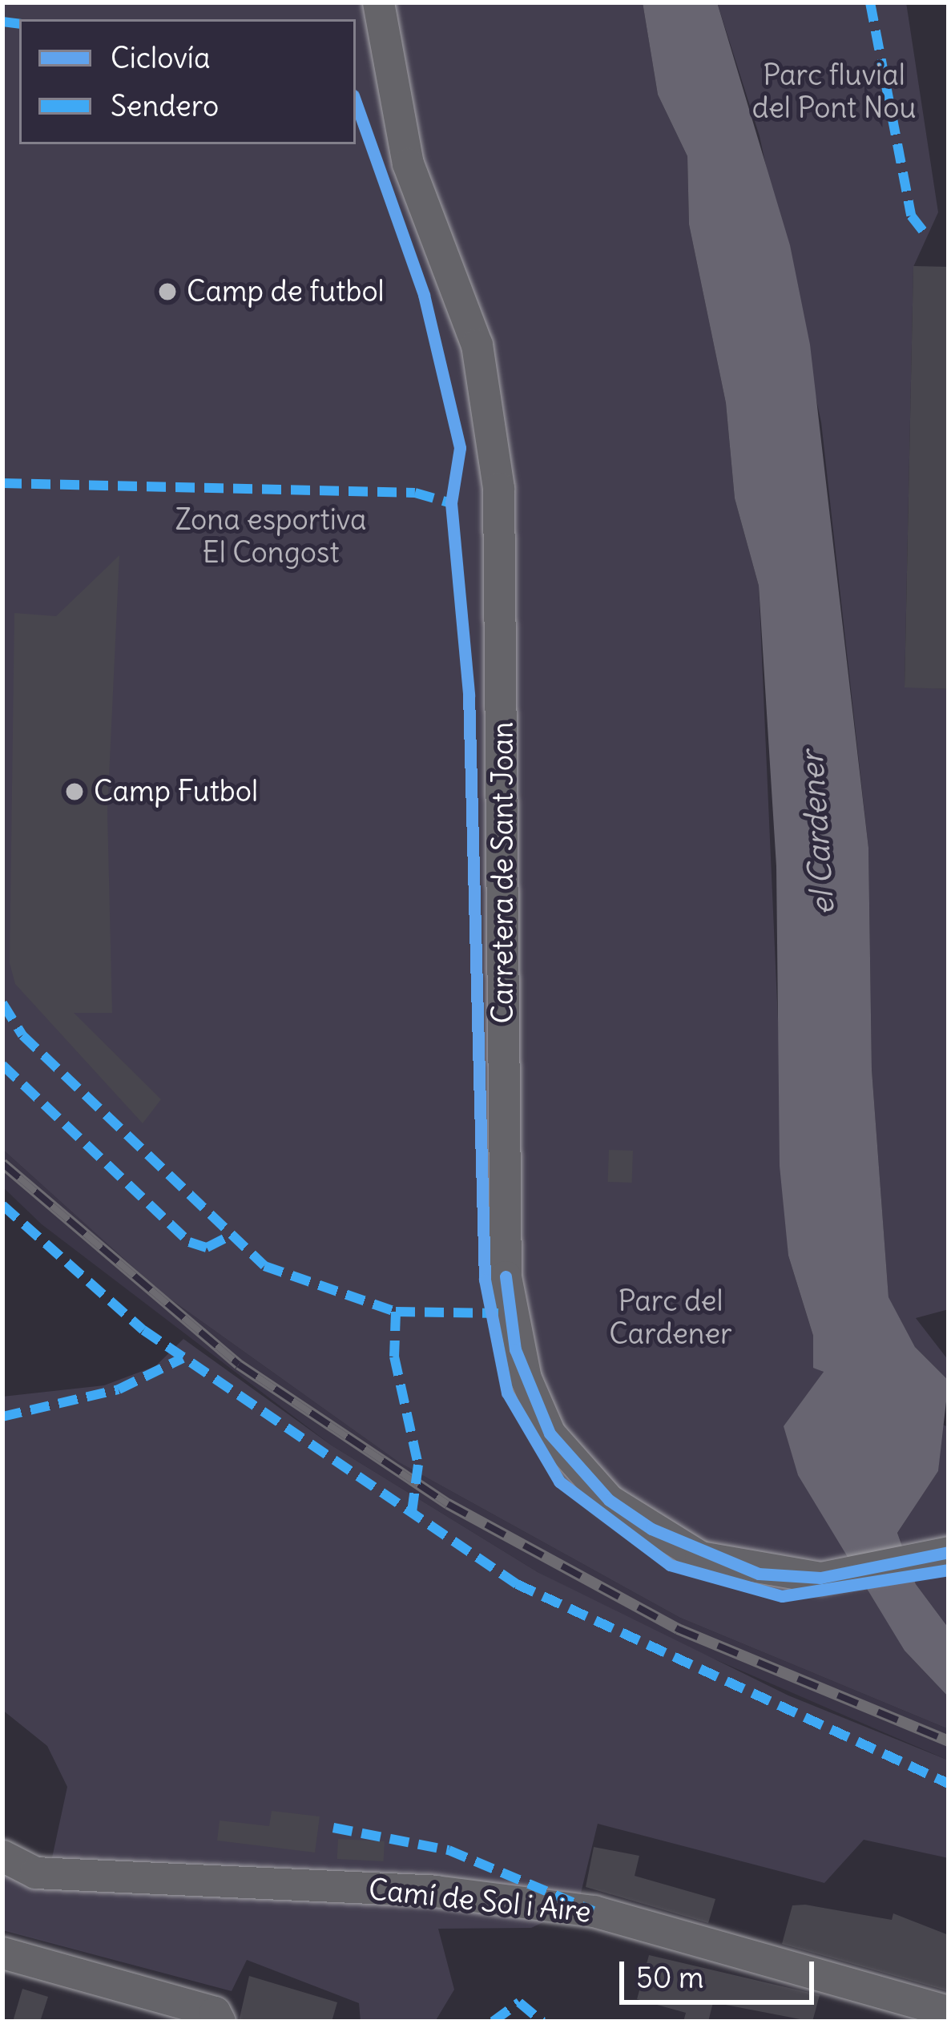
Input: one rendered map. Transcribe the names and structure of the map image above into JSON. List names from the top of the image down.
{
  "streets": {
    "street": ["Carretera de Sant Joan", "Camí de Sol i Aire"]
  },
  "water": ["el Cardener"],
  "parks": ["Parc fluvial del Pont Nou", "Zona esportiva El Congost", "Parc del Cardener"],
  "places": ["Camp de futbol", "Camp Futbol"],
  "legend": ["Ciclovía", "Sendero"],
  "scale_bar": "50 m"
}
